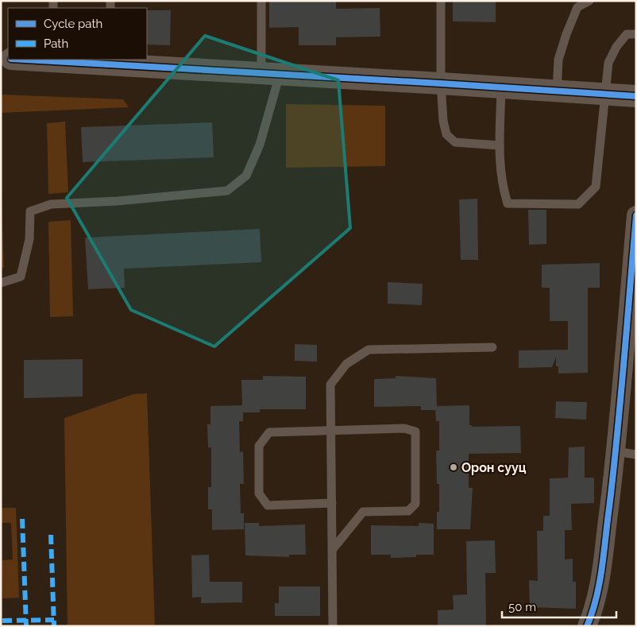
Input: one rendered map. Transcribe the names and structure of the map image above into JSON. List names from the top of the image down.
{
  "places": ["Орон сууц"],
  "legend": ["Cycle path", "Path"],
  "scale_bar": "50 m"
}
